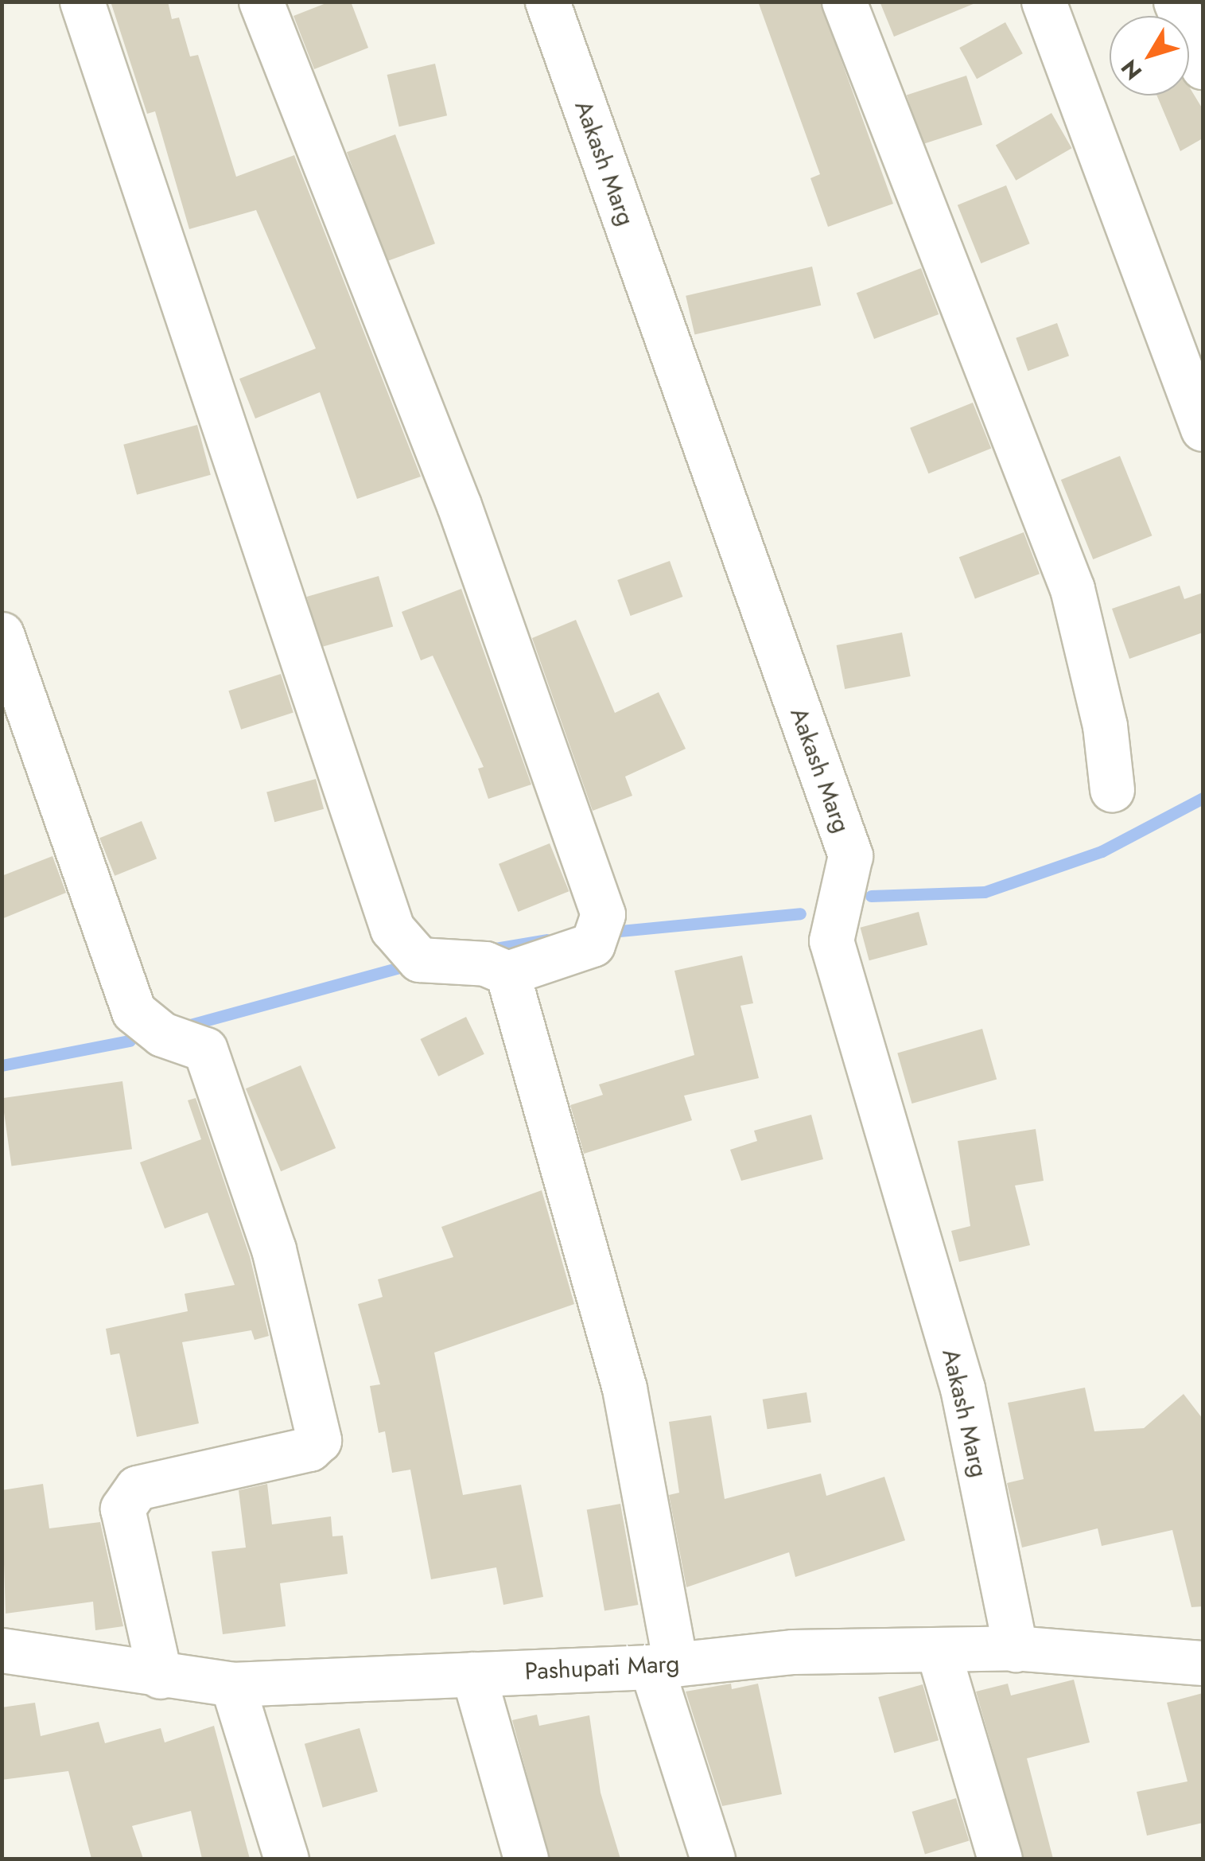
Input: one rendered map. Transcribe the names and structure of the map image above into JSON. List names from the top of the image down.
{
  "streets": {
    "street": ["Aakash Marg", "Pashupati Marg"]
  },
  "crossings": [
    ["Aakash Marg", "Pashupati Marg"]
  ],
  "north": "bottom left"
}
